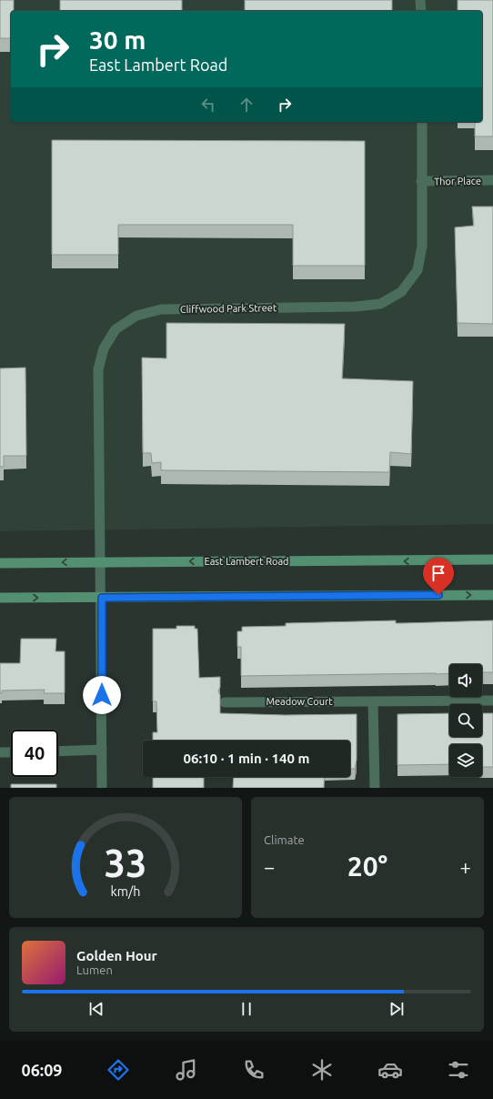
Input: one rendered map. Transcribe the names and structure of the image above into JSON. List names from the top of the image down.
{
  "streets": {
    "main road": ["East Lambert Road"],
    "street": ["Thor Place", "Cliffwood Park Street", "Meadow Court"]
  },
  "crossings": [
    ["Thor Place", "Cliffwood Park Street"],
    ["Cliffwood Park Street", "East Lambert Road"]
  ],
  "page": {
    "turn": ["30 m", "East Lambert Road"],
    "limit": "40",
    "trip": "06:10 · 1 min · 140 m",
    "tile": "Climate",
    "heat": ["−", "20°", "+"],
    "song": ["Golden Hour", "Lumen"],
    "tabs": "06:09",
    "gauge": ["33", "km/h"]
  }
}
